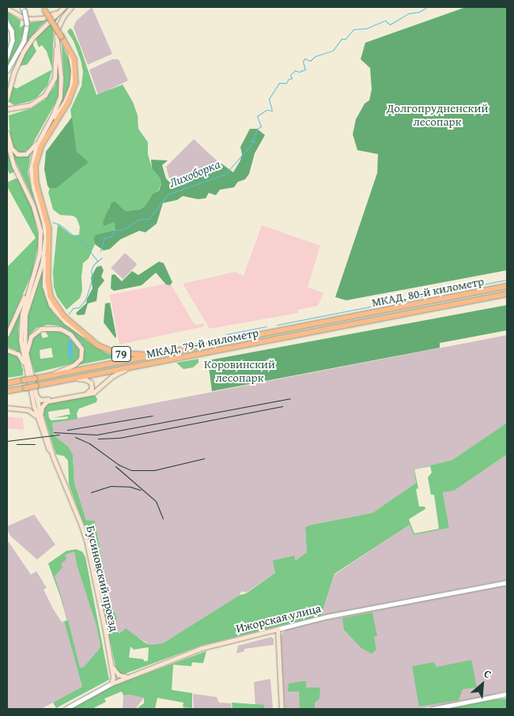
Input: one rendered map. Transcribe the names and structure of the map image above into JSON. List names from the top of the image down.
{
  "streets": {
    "highway": ["МКАД, 80-й километр", "МКАД, 79-й километр", "79"],
    "main road": ["Бусиновский проезд", "Ижорская улица"]
  },
  "crossings": [
    ["МКАД, 80-й километр", "МКАД, 79-й километр"],
    ["МКАД, 79-й километр", "79"],
    ["Бусиновский проезд", "Ижорская улица"]
  ],
  "water": ["Лихоборка"],
  "parks": ["Долгопрудненский лесопарк", "Коровинский лесопарк"],
  "north": "top right"
}
